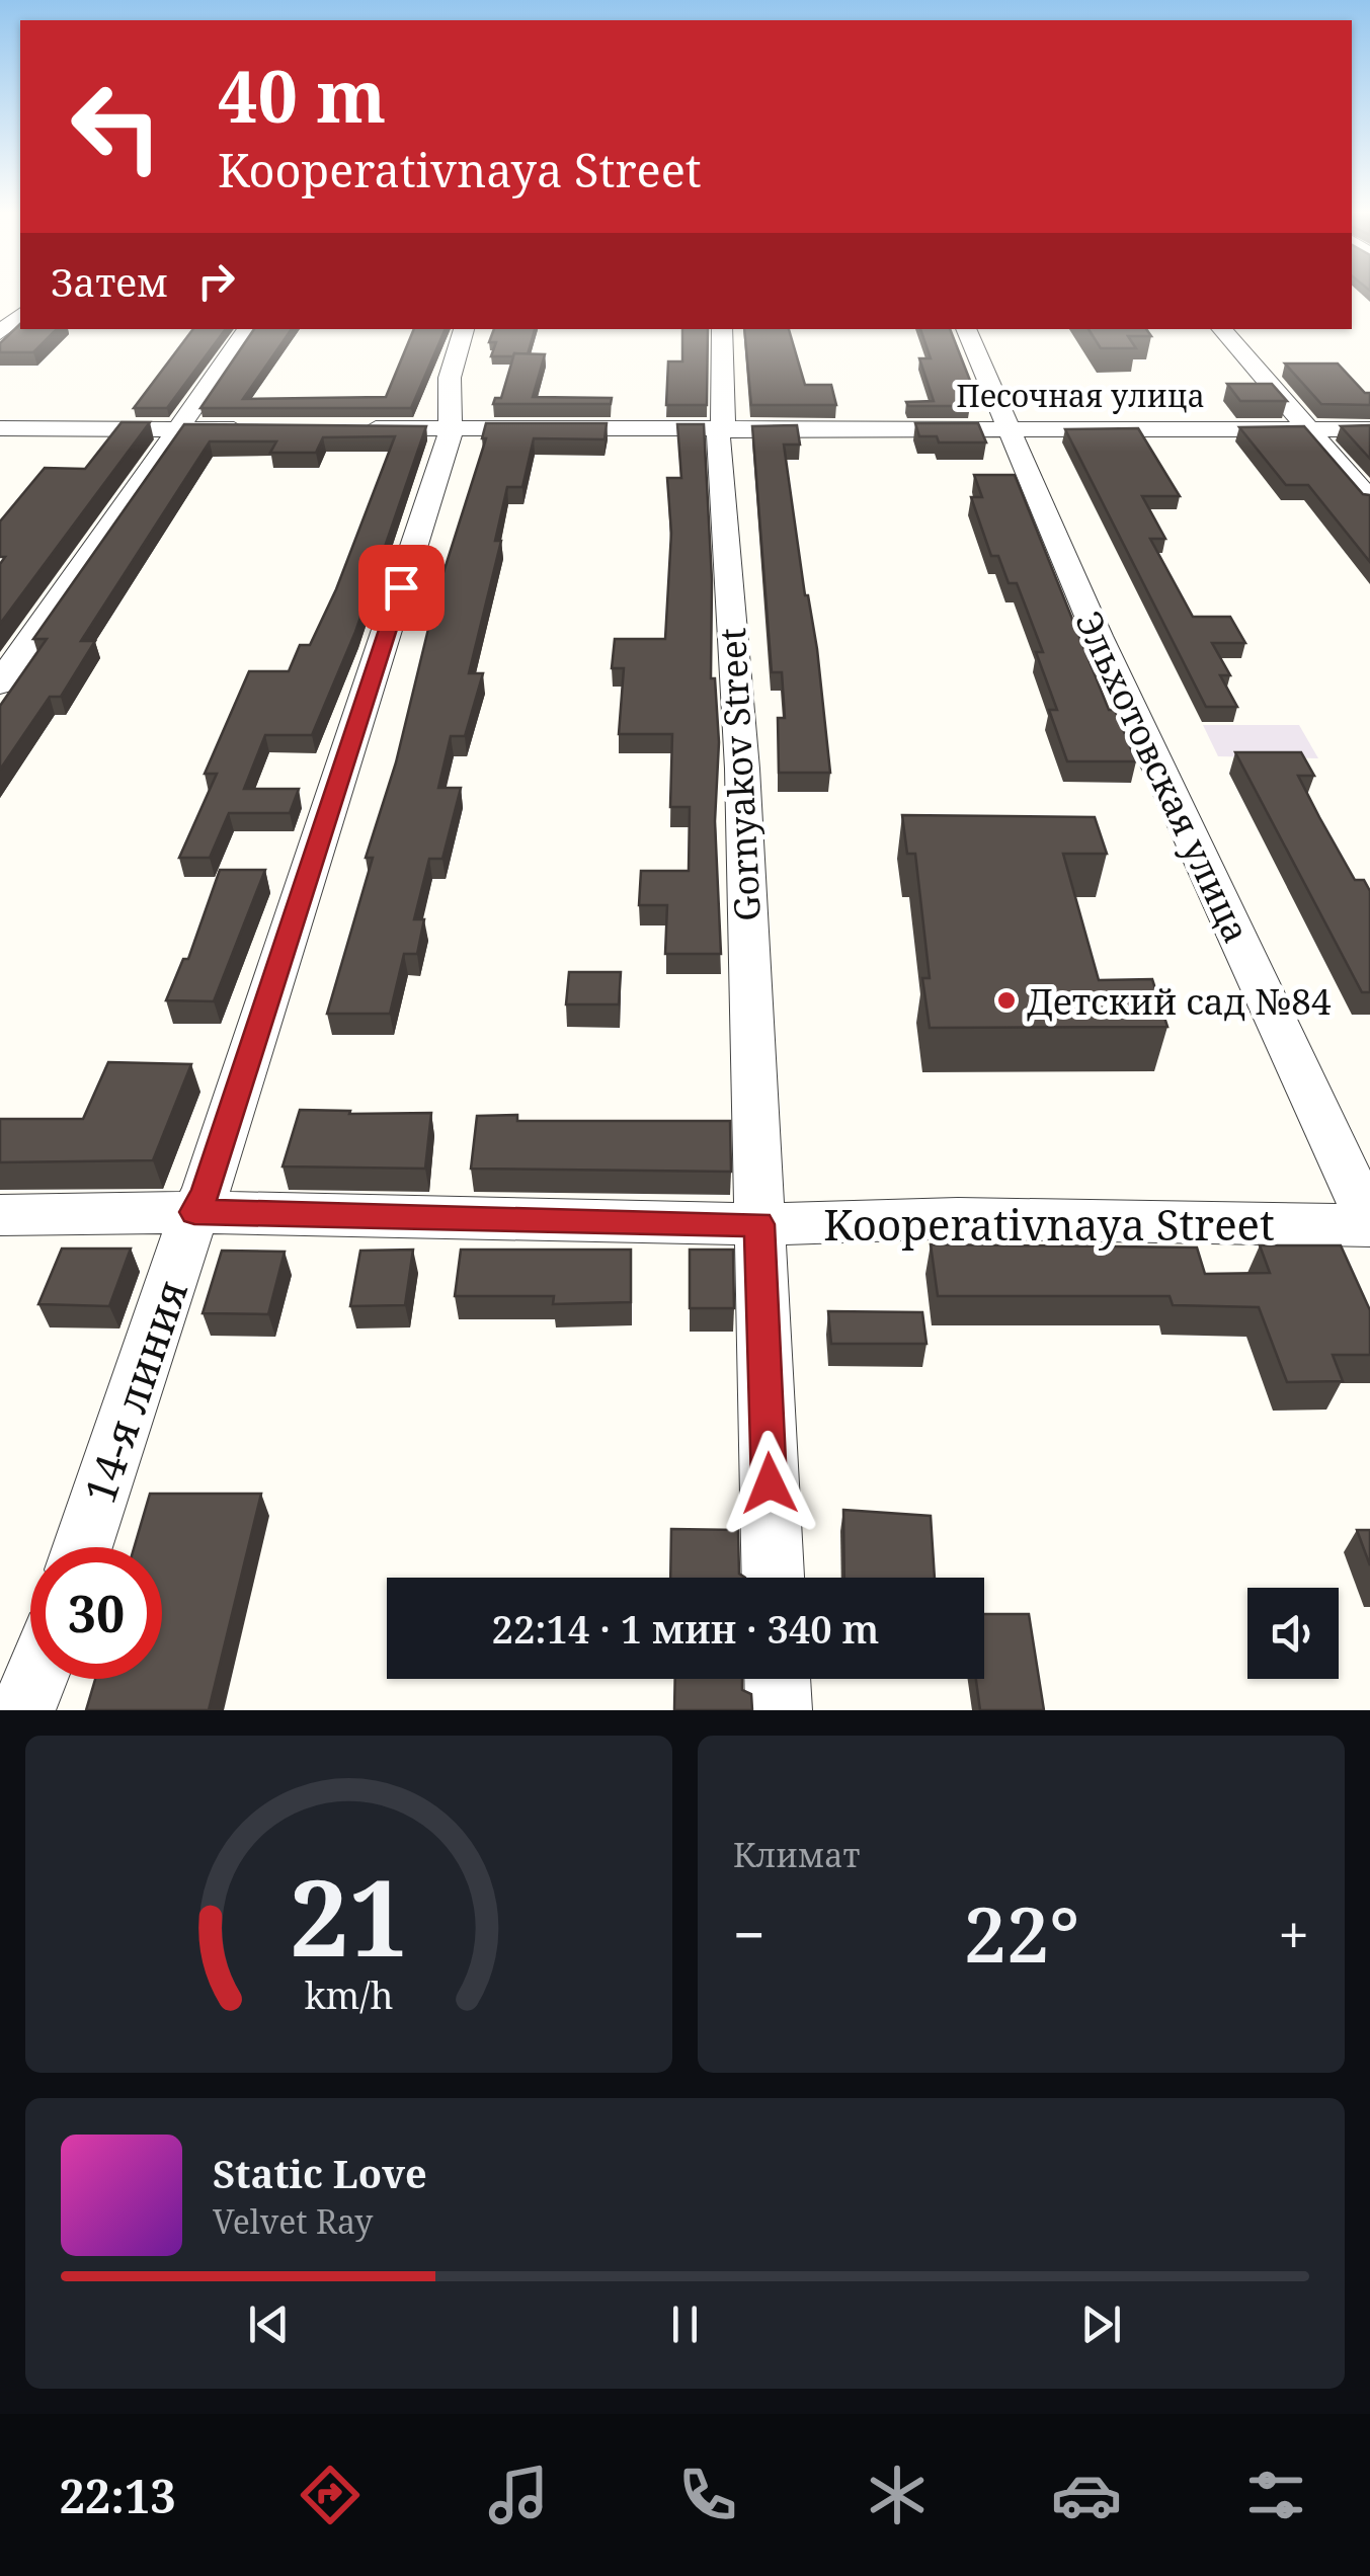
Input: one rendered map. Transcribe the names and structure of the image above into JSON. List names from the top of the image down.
{
  "streets": {
    "street": [
      "Песочная улица",
      "Gornyakov Street",
      "Эльхотовская улица",
      "Kooperativnaya Street",
      "14-я линия"
    ]
  },
  "crossings": [
    ["Песочная улица", "Gornyakov Street"],
    ["Песочная улица", "Эльхотовская улица"],
    ["Песочная улица", "14-я линия"],
    ["Gornyakov Street", "Kooperativnaya Street"],
    ["Эльхотовская улица", "Kooperativnaya Street"],
    ["Kooperativnaya Street", "14-я линия"]
  ],
  "places": ["Детский сад №84"],
  "page": {
    "turn": ["40 m", "Kooperativnaya Street"],
    "then": "Затем",
    "limit": "30",
    "trip": "22:14 · 1 мин · 340 m",
    "tile": "Климат",
    "heat": ["−", "22°", "+"],
    "song": ["Static Love", "Velvet Ray"],
    "tabs": "22:13",
    "gauge": ["21", "km/h"]
  }
}
